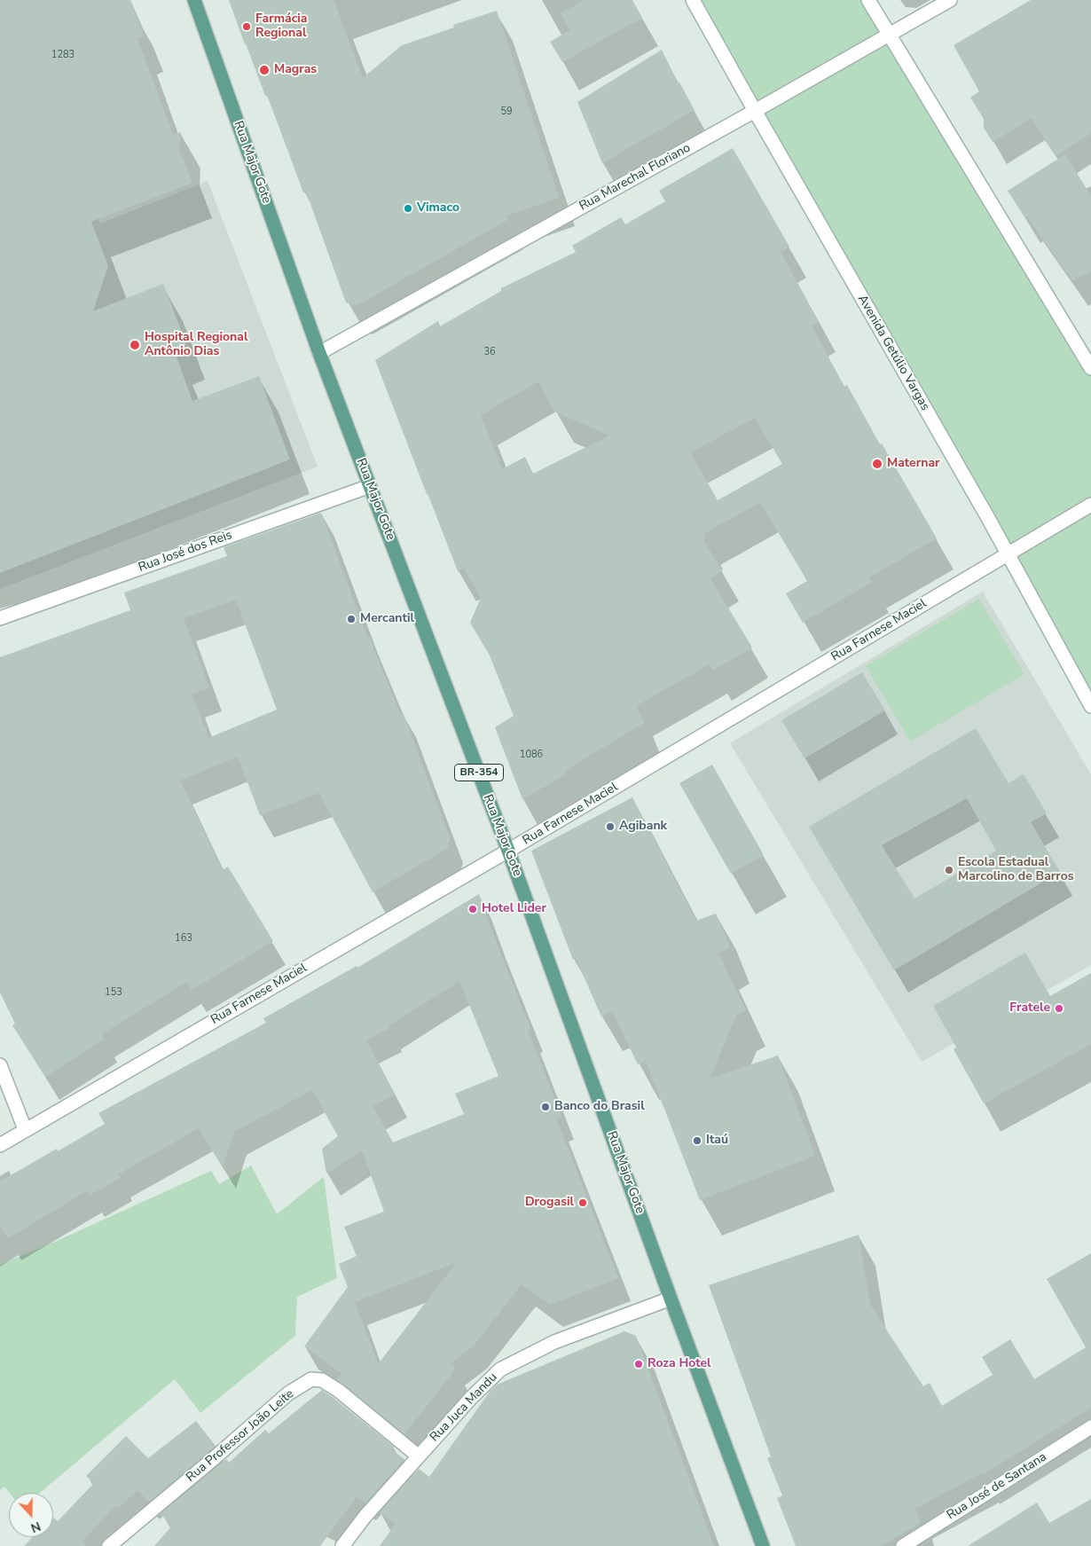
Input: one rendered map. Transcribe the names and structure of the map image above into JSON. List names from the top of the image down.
{
  "streets": {
    "main road": ["Rua Major Gote", "BR-354"],
    "street": [
      "Rua Marechal Floriano",
      "Avenida Getúlio Vargas",
      "Rua José dos Reis",
      "Rua Farnese Maciel",
      "Rua Juca Mandu",
      "Rua Professor João Leite",
      "Rua José de Santana"
    ]
  },
  "crossings": [
    ["Rua Major Gote", "Rua Marechal Floriano"],
    ["Rua Major Gote", "Rua José dos Reis"],
    ["Rua Major Gote", "Rua Farnese Maciel"],
    ["Rua Major Gote", "Rua Juca Mandu"],
    ["Rua Marechal Floriano", "Avenida Getúlio Vargas"],
    ["Avenida Getúlio Vargas", "Rua Farnese Maciel"],
    ["Rua Juca Mandu", "Rua Professor João Leite"]
  ],
  "places": [
    "Farmácia Regional",
    "Magras",
    "Vimaco",
    "Hospital Regional Antônio Dias",
    "Maternar",
    "Mercantil",
    "Agibank",
    "Escola Estadual Marcolino de Barros",
    "Hotel Lider",
    "Fratele",
    "Banco do Brasil",
    "Itaú",
    "Drogasil",
    "Roza Hotel"
  ],
  "house_numbers": [
    "1283",
    "59",
    "36",
    "1086",
    "163",
    "153"
  ],
  "north": "bottom"
}
